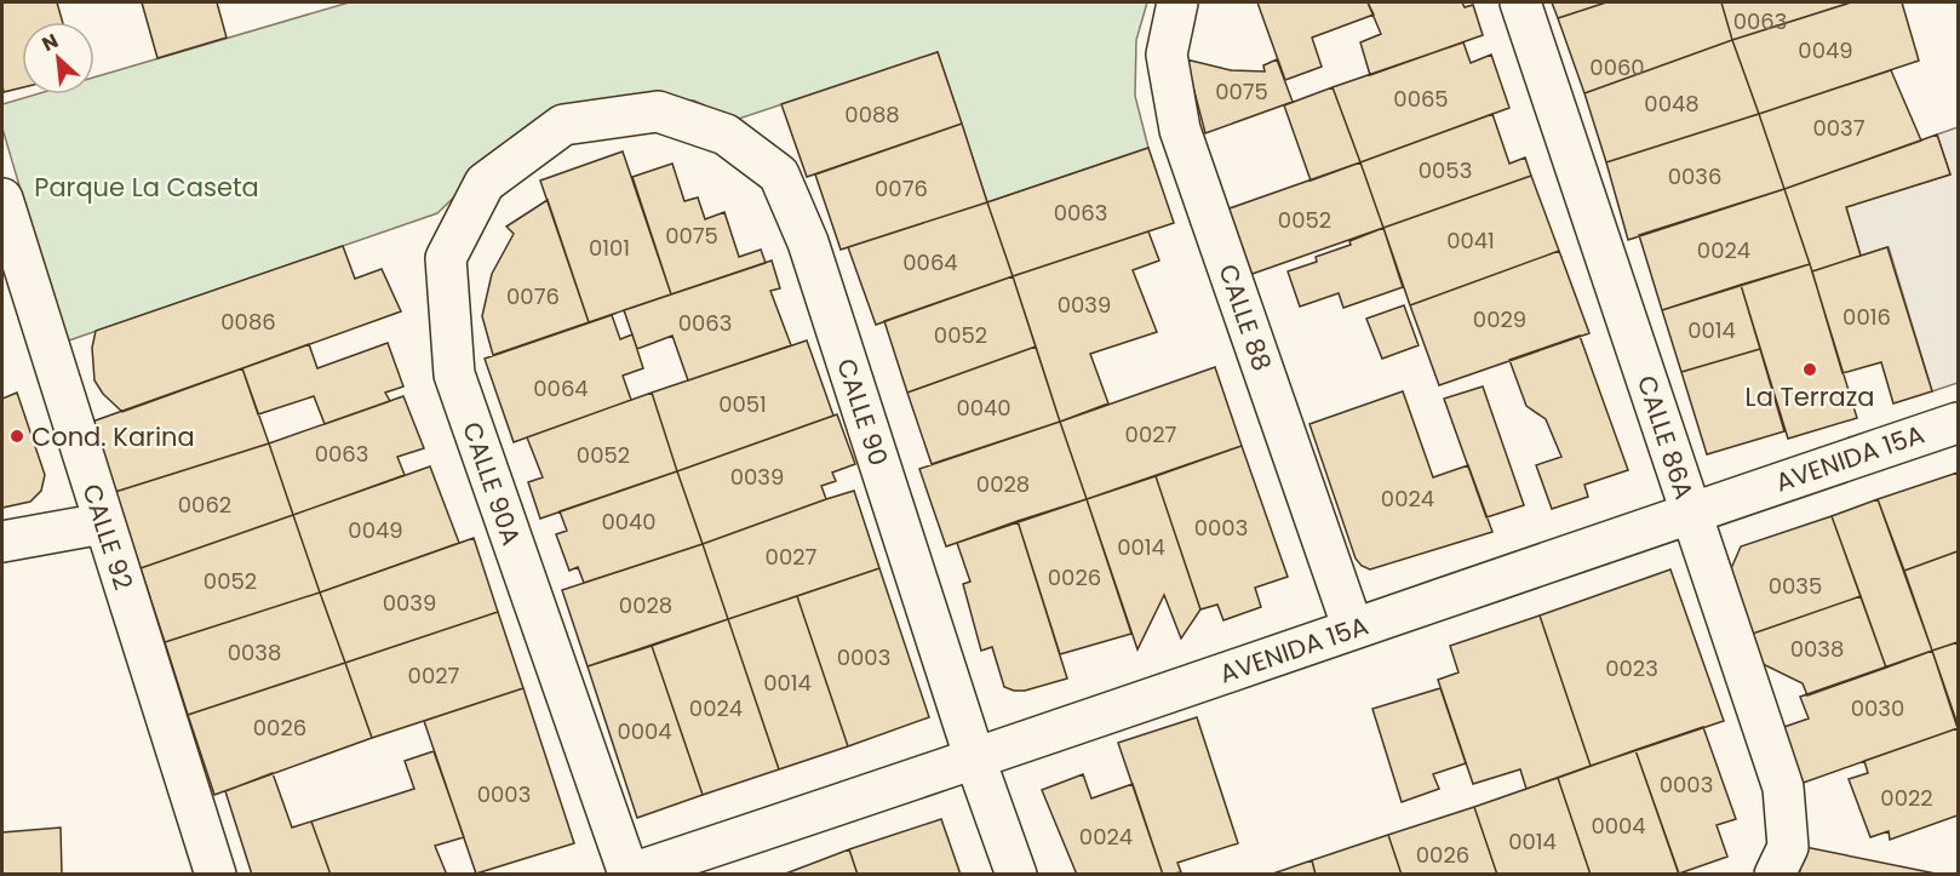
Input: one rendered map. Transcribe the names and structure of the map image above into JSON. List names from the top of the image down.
{
  "streets": {
    "street": [
      "CALLE 88",
      "CALLE 90",
      "CALLE 86A",
      "AVENIDA 15A",
      "CALLE 90A",
      "CALLE 92"
    ]
  },
  "crossings": [
    ["CALLE 88", "AVENIDA 15A"],
    ["CALLE 90", "AVENIDA 15A"],
    ["CALLE 90", "CALLE 90A"],
    ["CALLE 86A", "AVENIDA 15A"],
    ["AVENIDA 15A", "CALLE 90A"]
  ],
  "parks": ["Parque La Caseta"],
  "places": ["La Terraza", "Cond. Karina"],
  "house_numbers": [
    "0063",
    "0049",
    "0060",
    "0075",
    "0065",
    "0048",
    "0088",
    "0037",
    "0053",
    "0036",
    "0076",
    "0063",
    "0052",
    "0075",
    "0041",
    "0101",
    "0024",
    "0064",
    "0076",
    "0039",
    "0016",
    "0029",
    "0086",
    "0063",
    "0014",
    "0052",
    "0064",
    "0051",
    "0040",
    "0027",
    "0063",
    "0052",
    "0039",
    "0028",
    "0024",
    "0062",
    "0040",
    "0003",
    "0049",
    "0014",
    "0027",
    "0026",
    "0052",
    "0035",
    "0039",
    "0028",
    "0038",
    "0038",
    "0003",
    "0023",
    "0027",
    "0014",
    "0024",
    "0030",
    "0026",
    "0004",
    "0003",
    "0003",
    "0022",
    "0004",
    "0024",
    "0014",
    "0026"
  ],
  "north": "top left"
}
